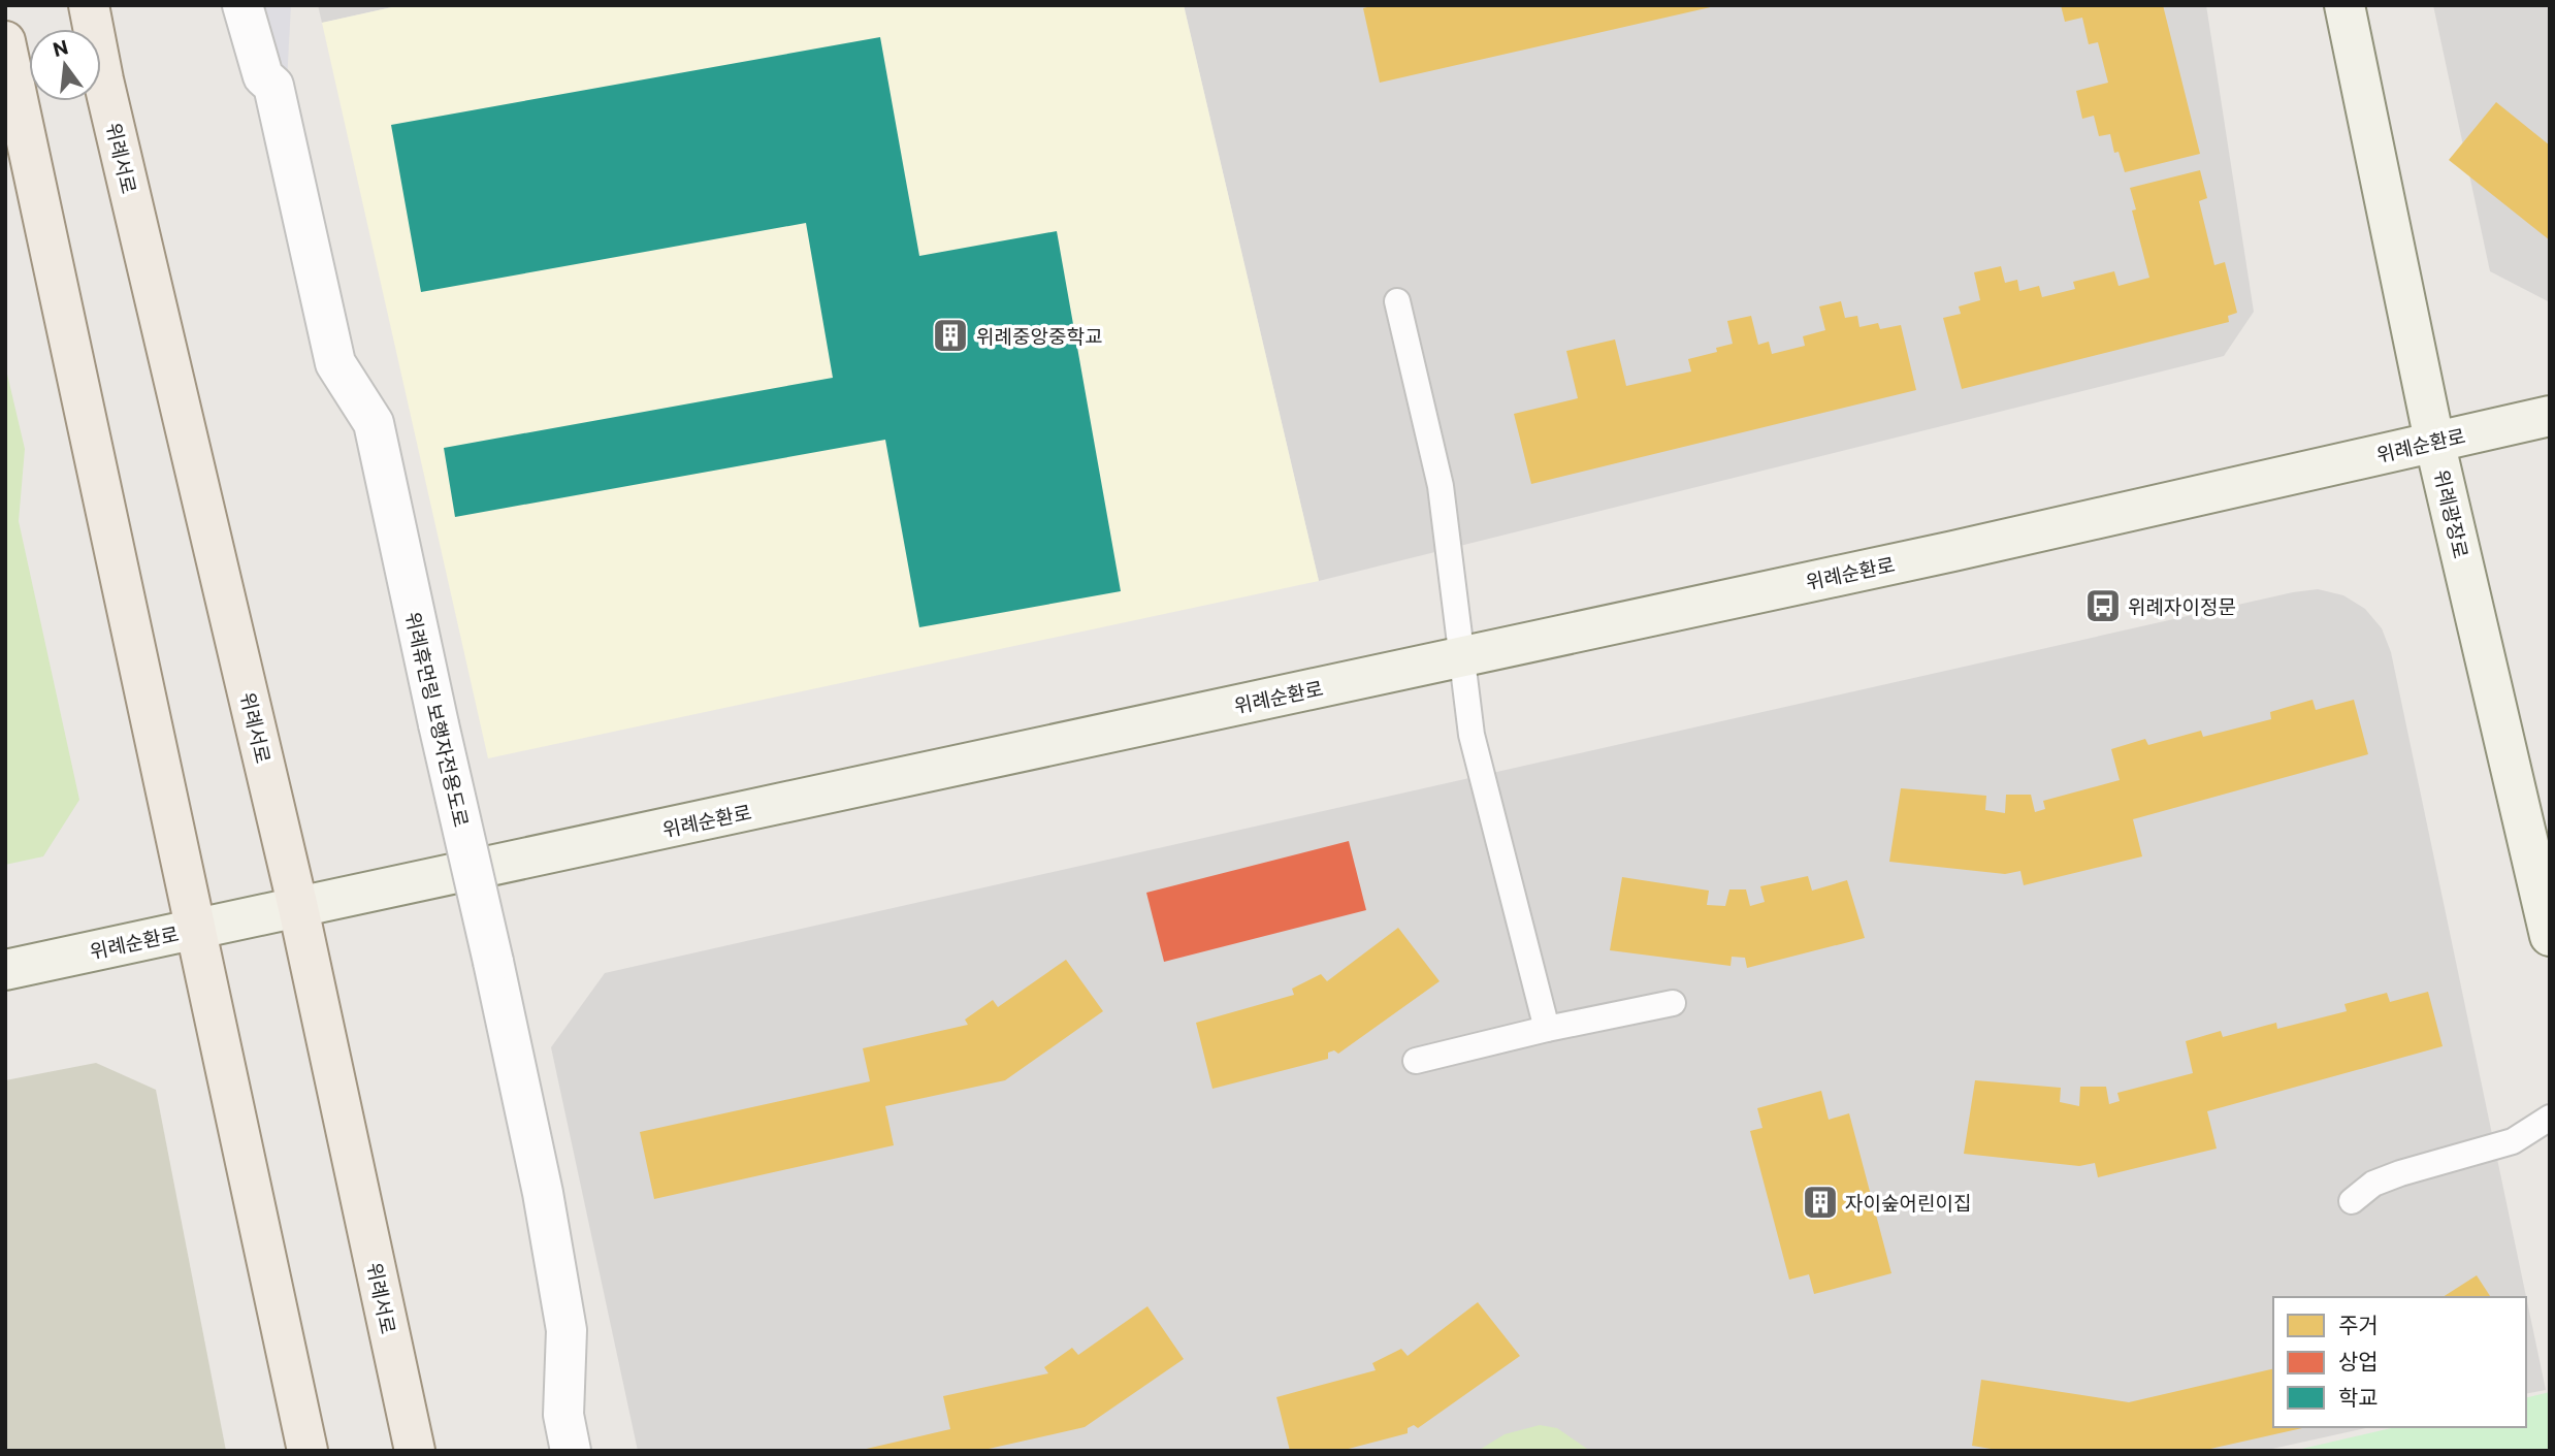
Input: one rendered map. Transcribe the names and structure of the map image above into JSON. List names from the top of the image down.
{
  "streets": {
    "main road": ["위례서로"],
    "street": ["위례순환로", "위례광장로", "위례휴먼링 보행자전용도로"]
  },
  "crossings": [
    ["위례서로", "위례순환로"],
    ["위례순환로", "위례광장로"]
  ],
  "places": {
    "building": ["위례중앙중학교", "자이숲어린이집"],
    "bus stop": ["위례자이정문"]
  },
  "legend": ["주거", "상업", "학교"],
  "north": "top"
}
